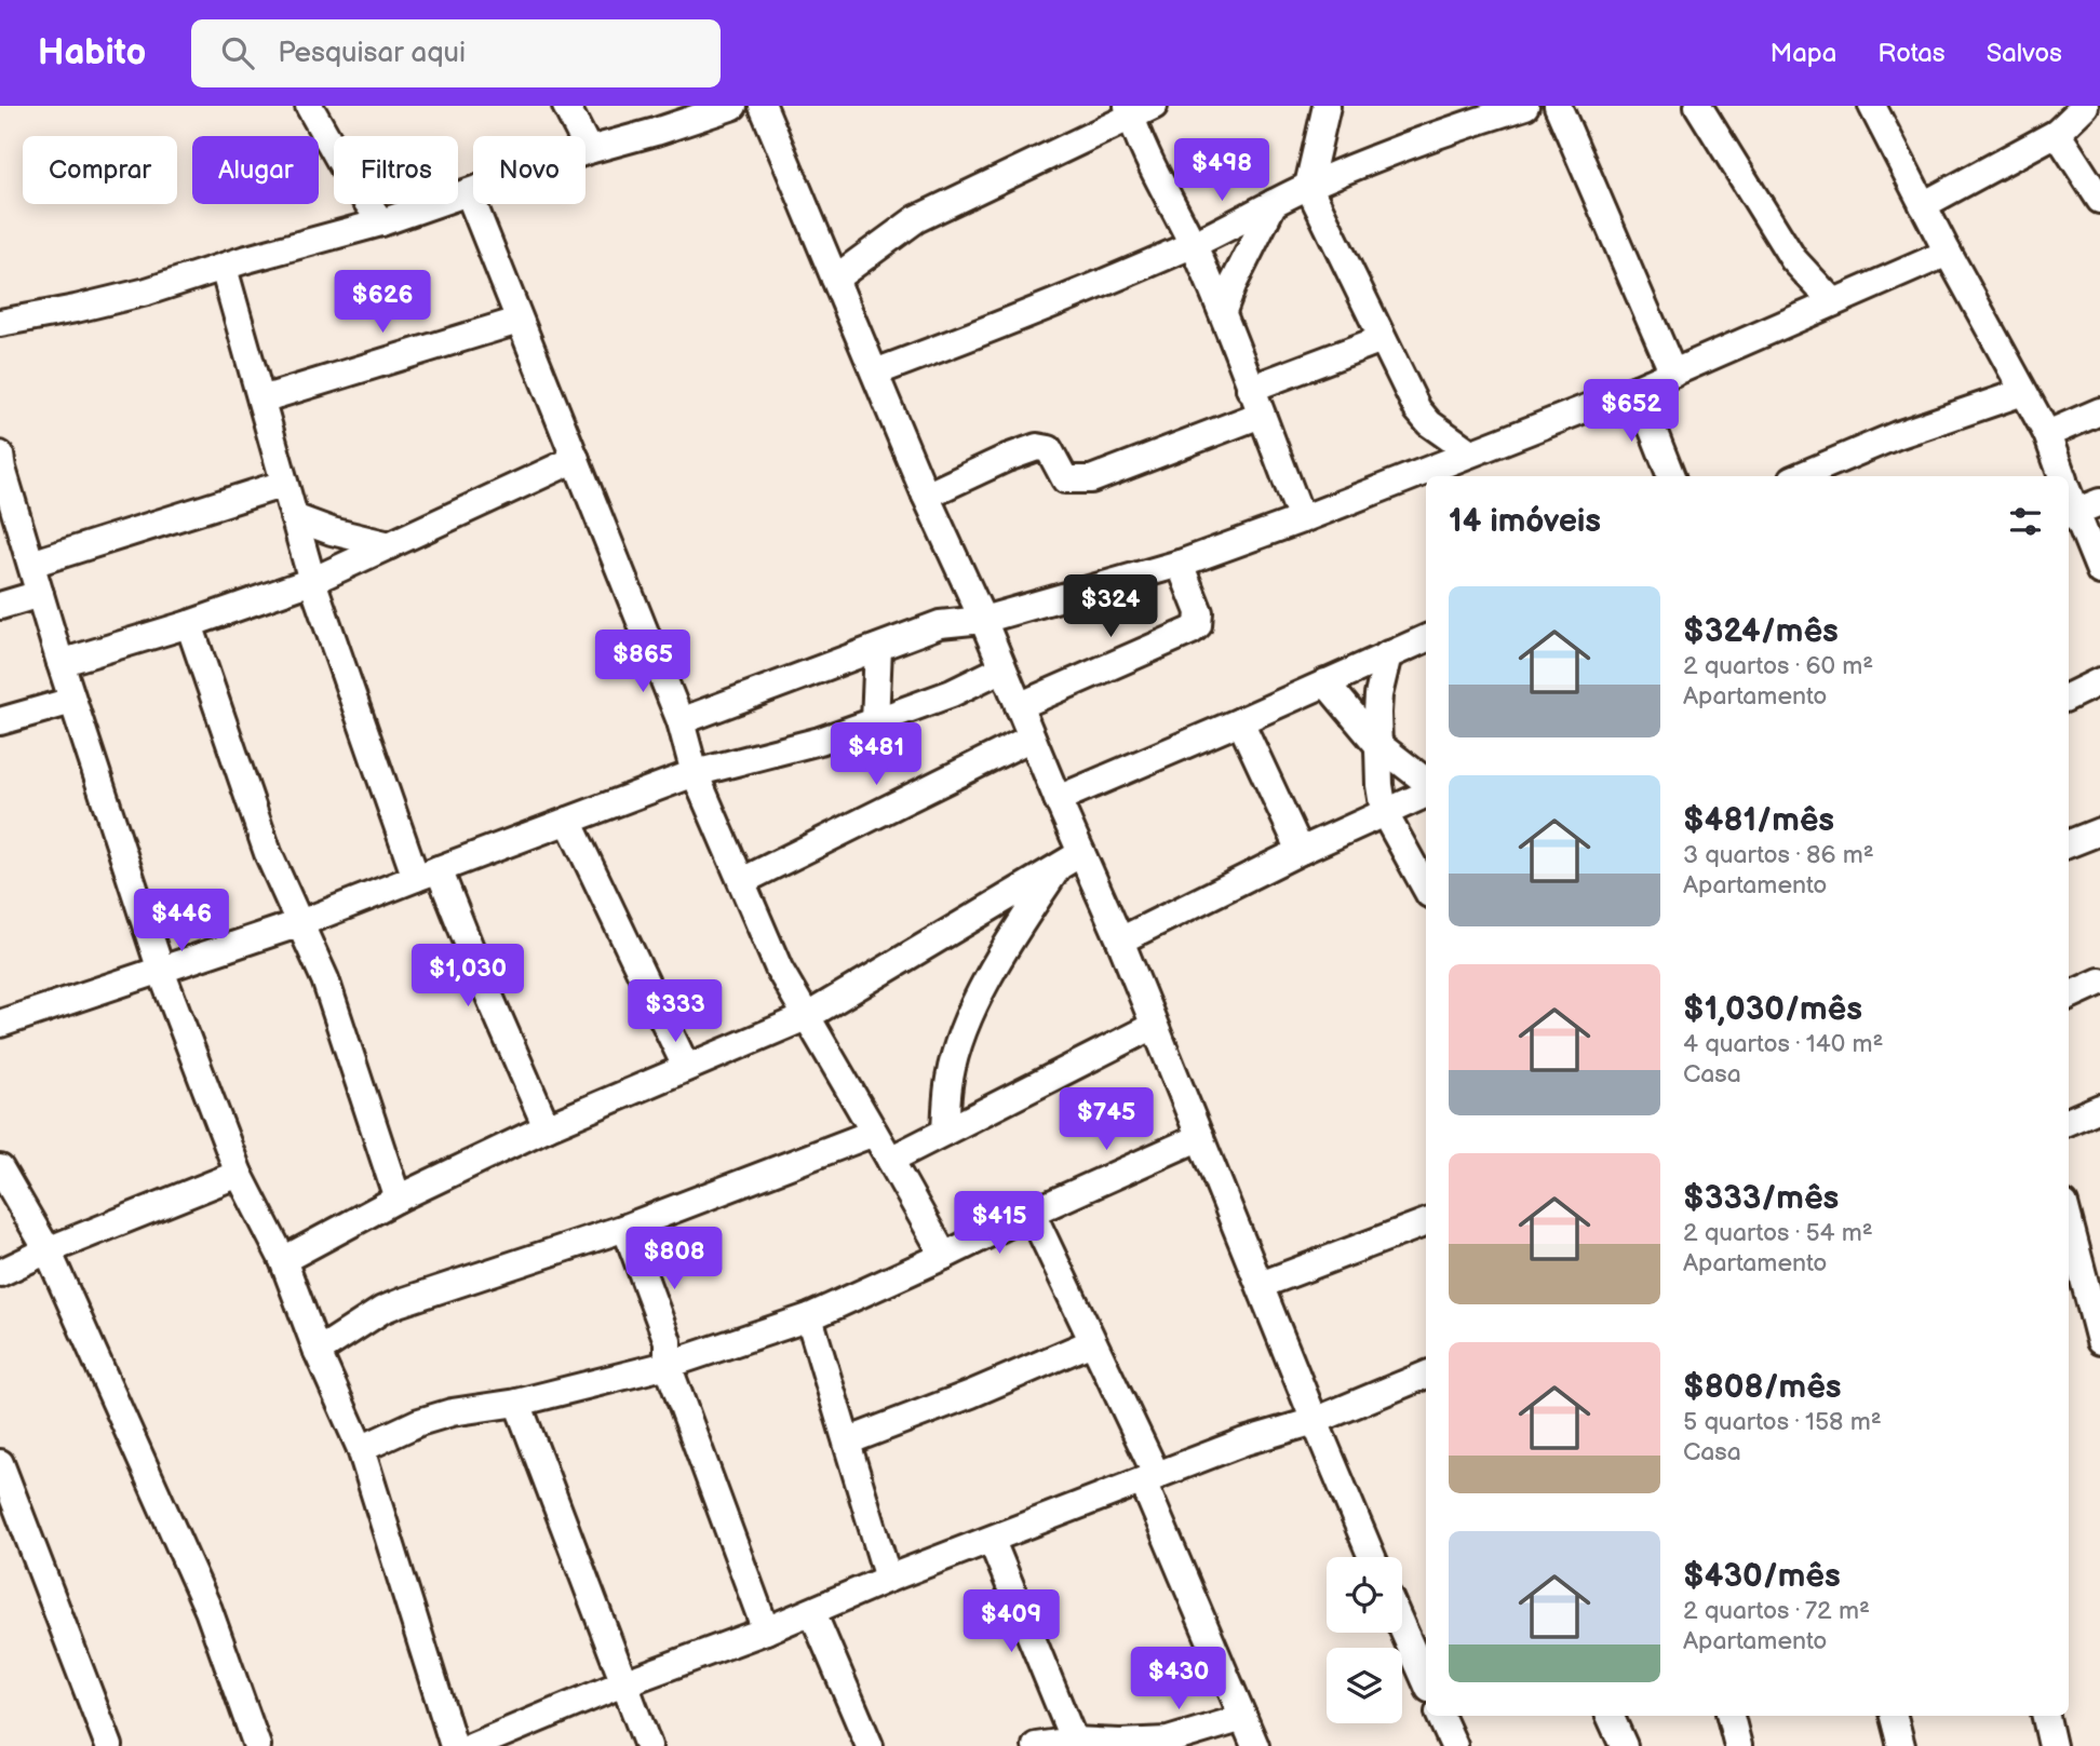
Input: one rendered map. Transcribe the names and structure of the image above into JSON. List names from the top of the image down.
{
  "page": {
    "header": "Habito",
    "search": "Pesquisar aqui",
    "nav": ["Mapa", "Rotas", "Salvos"],
    "chip": [
      "Comprar",
      "Alugar",
      "Filtros",
      "Novo"
    ],
    "price": [
      "$498",
      "$626",
      "$652",
      "$324",
      "$865",
      "$481",
      "$446",
      "$1,030",
      "$333",
      "$745",
      "$415",
      "$808",
      "$409",
      "$430"
    ],
    "heading": "14 imóveis",
    "list": [
      {
        "name": "$324/mês",
        "note": "2 quartos · 60 m² · Apartamento"
      },
      {
        "name": "$481/mês",
        "note": "3 quartos · 86 m² · Apartamento"
      },
      {
        "name": "$1,030/mês",
        "note": "4 quartos · 140 m² · Casa"
      },
      {
        "name": "$333/mês",
        "note": "2 quartos · 54 m² · Apartamento"
      },
      {
        "name": "$808/mês",
        "note": "5 quartos · 158 m² · Casa"
      },
      {
        "name": "$430/mês",
        "note": "2 quartos · 72 m² · Apartamento"
      }
    ]
  }
}
